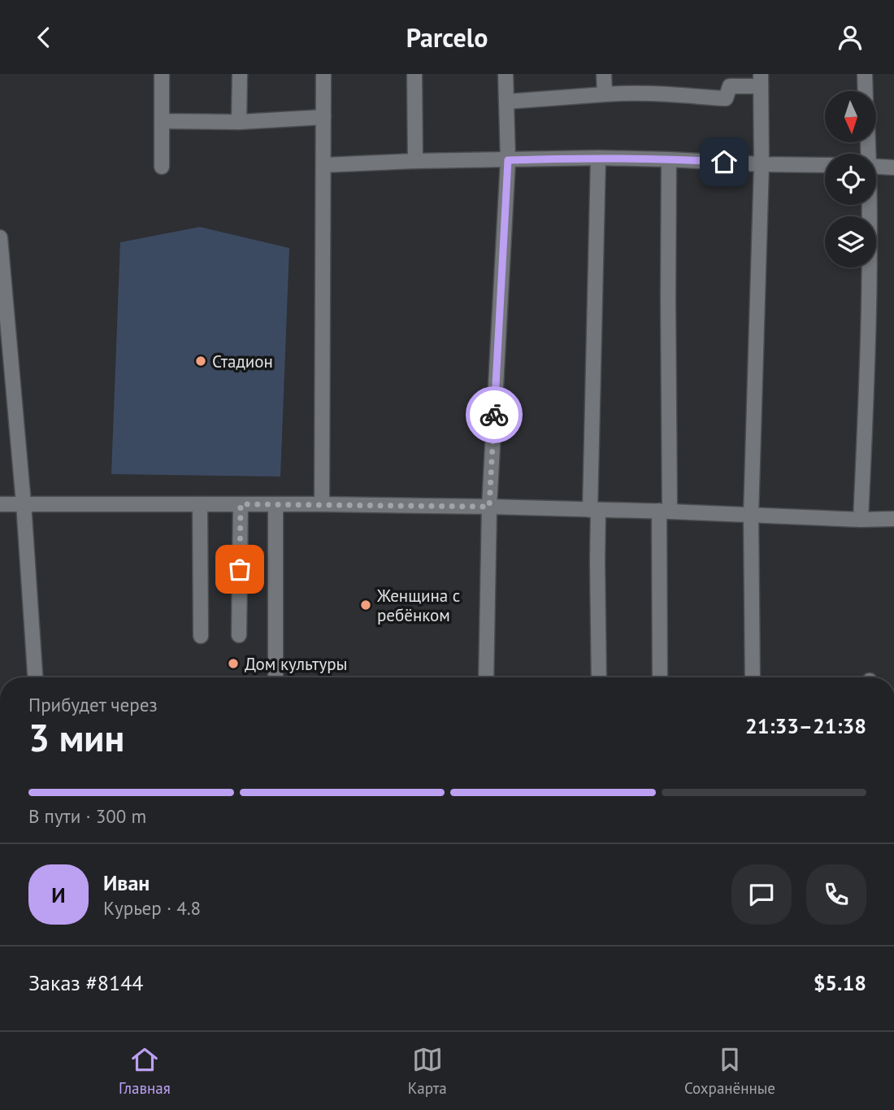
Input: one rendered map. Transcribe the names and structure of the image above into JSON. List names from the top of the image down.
{
  "places": ["Стадион", "Женщина с ребёнком", "Дом культуры"],
  "north": "bottom",
  "page": {
    "header": "Parcelo",
    "heading": ["3 мин", "Прибудет через", "21:33–21:38"],
    "panel": [
      "Иван",
      "Курьер · 4.8",
      "Заказ #8144",
      "$5.18"
    ],
    "bar": "В пути · 300 m",
    "round": "И",
    "tabs": ["Главная", "Карта", "Сохранённые"]
  }
}
